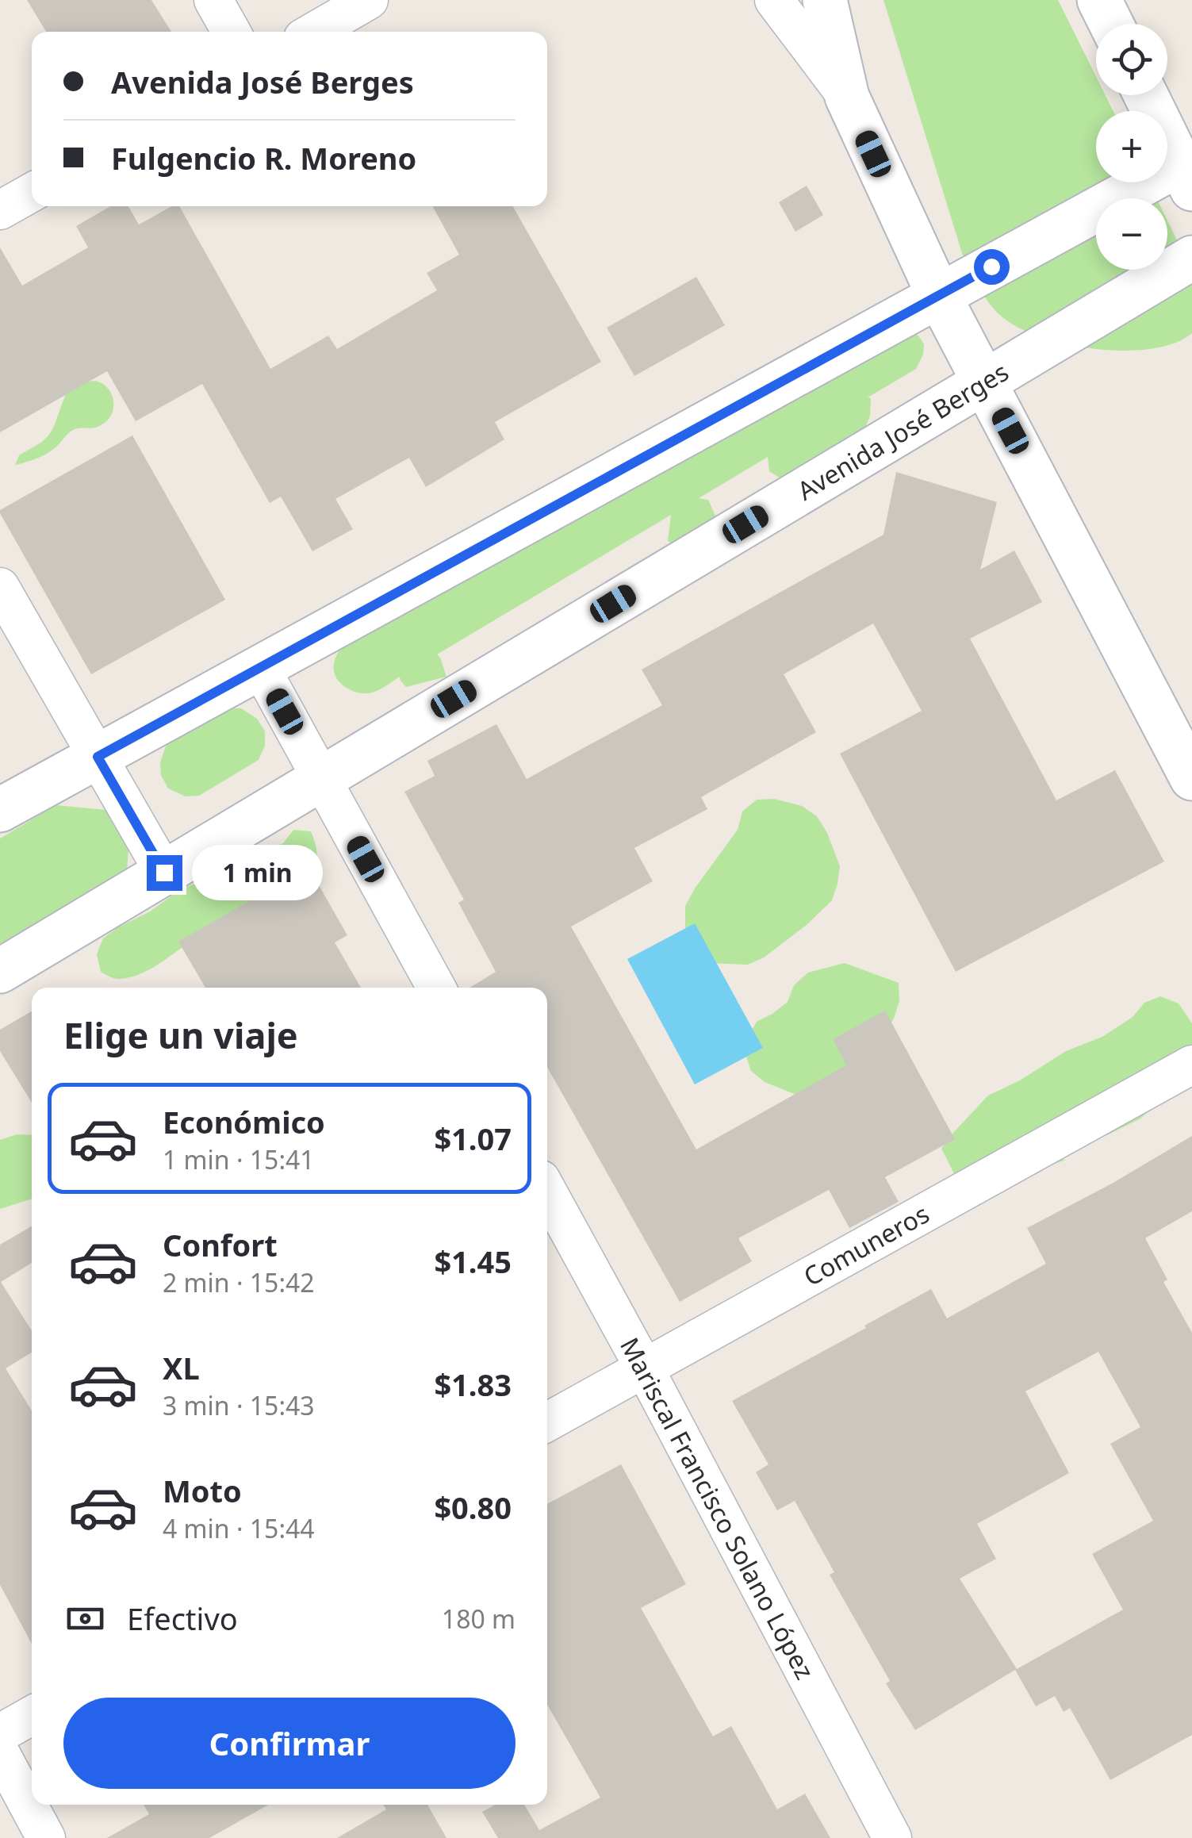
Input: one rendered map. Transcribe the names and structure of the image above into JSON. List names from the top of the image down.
{
  "streets": {
    "main road": ["Avenida José Berges"],
    "street": ["Comuneros", "Mariscal Francisco Solano López"]
  },
  "crossings": [
    ["Comuneros", "Mariscal Francisco Solano López"]
  ],
  "page": {
    "map_buttons": ["+", "−"],
    "banner": ["Avenida José Berges", "Fulgencio R. Moreno"],
    "bubble": "1 min",
    "heading": "Elige un viaje",
    "list": [
      {
        "name": "Económico",
        "note": "1 min · 15:41",
        "value": "$1.07"
      },
      {
        "name": "Confort",
        "note": "2 min · 15:42",
        "value": "$1.45"
      },
      {
        "name": "XL",
        "note": "3 min · 15:43",
        "value": "$1.83"
      },
      {
        "name": "Moto",
        "note": "4 min · 15:44",
        "value": "$0.80"
      }
    ],
    "pay": ["Efectivo", "180 m"],
    "buttons": "Confirmar"
  }
}
